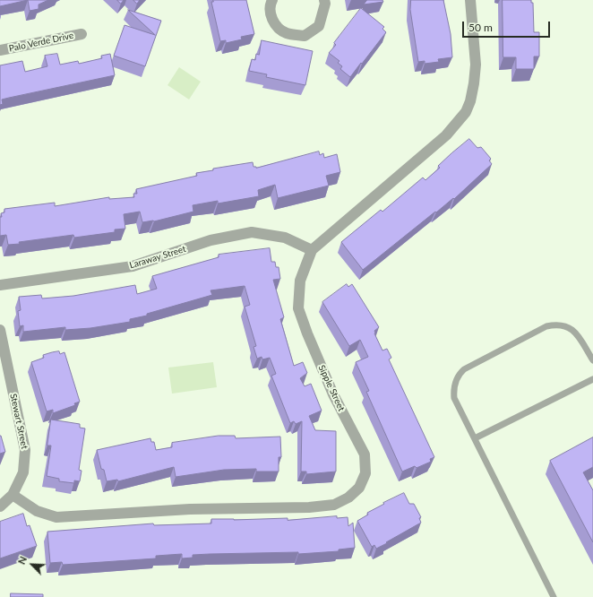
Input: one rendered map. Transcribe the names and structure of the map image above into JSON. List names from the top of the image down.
{
  "streets": {
    "street": [
      "Palo Verde Drive",
      "Laraway Street",
      "Sipple Street",
      "Stewart Street"
    ]
  },
  "crossings": [
    ["Laraway Street", "Sipple Street"],
    ["Sipple Street", "Stewart Street"]
  ],
  "scale_bar": "50 m",
  "north": "top left"
}
